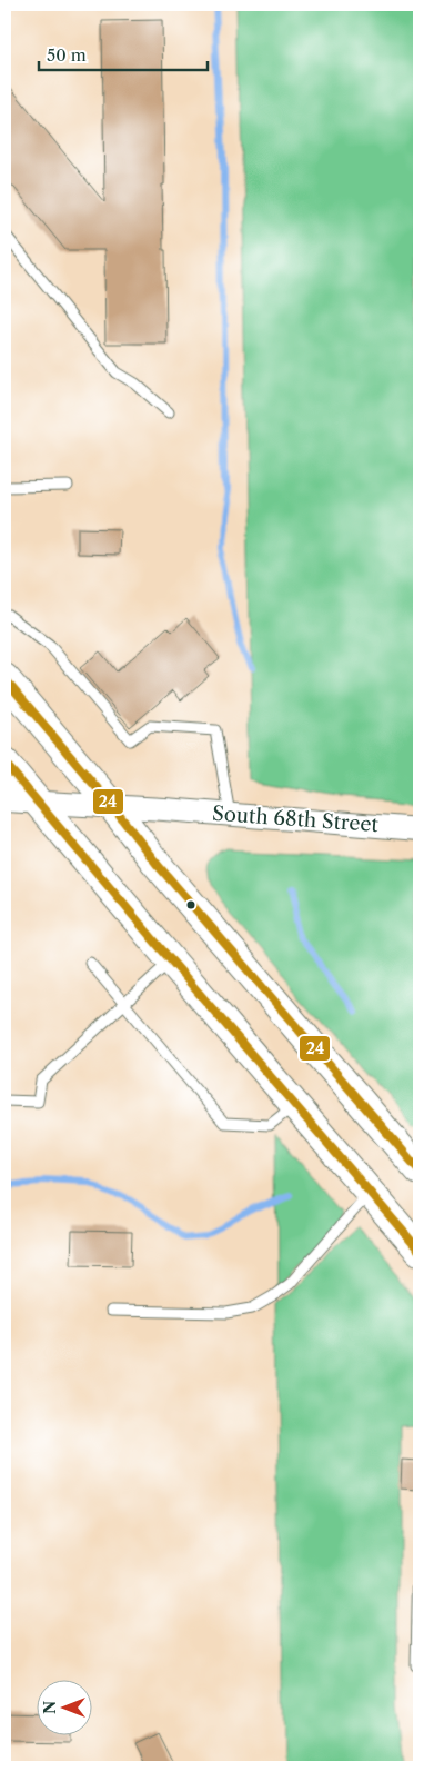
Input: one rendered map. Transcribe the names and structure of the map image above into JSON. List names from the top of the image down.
{
  "streets": {
    "street": ["South 68th Street"]
  },
  "lines": ["transit line 24"],
  "scale_bar": "50 m",
  "north": "left"
}
